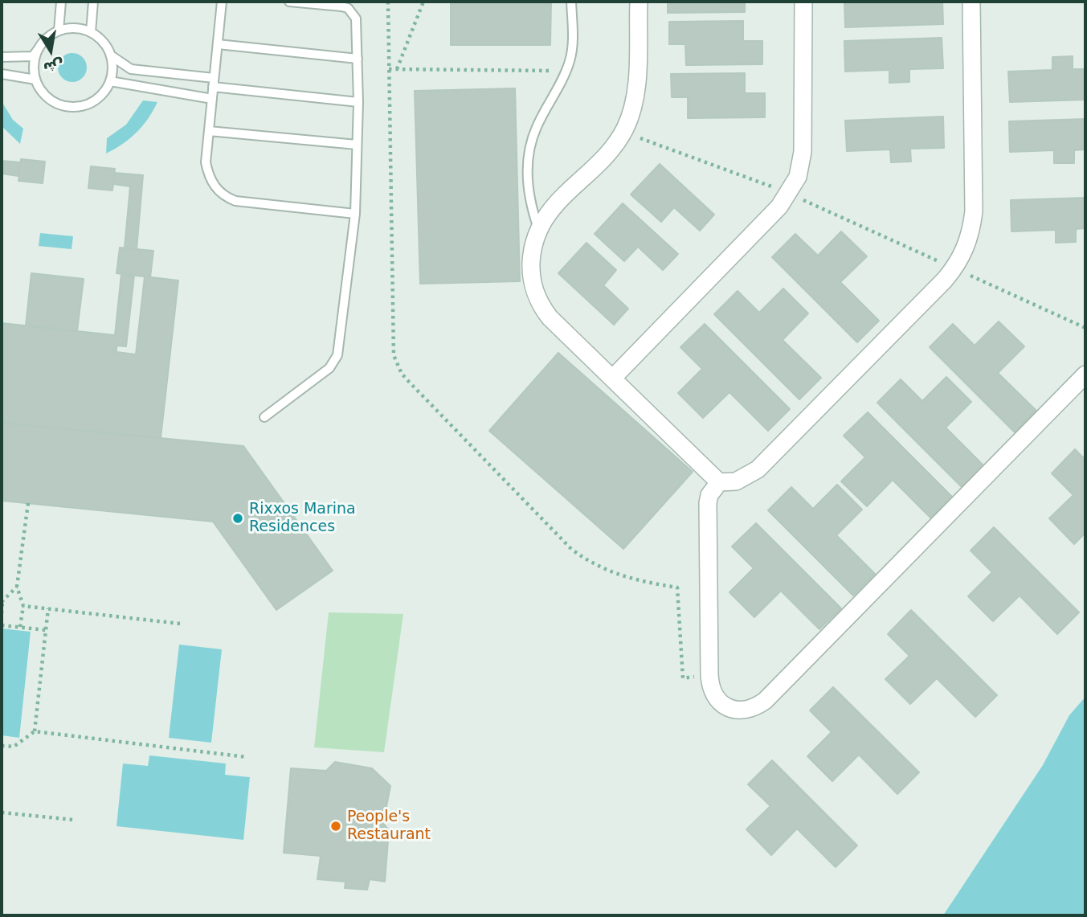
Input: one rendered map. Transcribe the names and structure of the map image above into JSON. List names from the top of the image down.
{
  "places": ["Rixxos Marina Residences", "People's Restaurant"],
  "north": "bottom"
}
